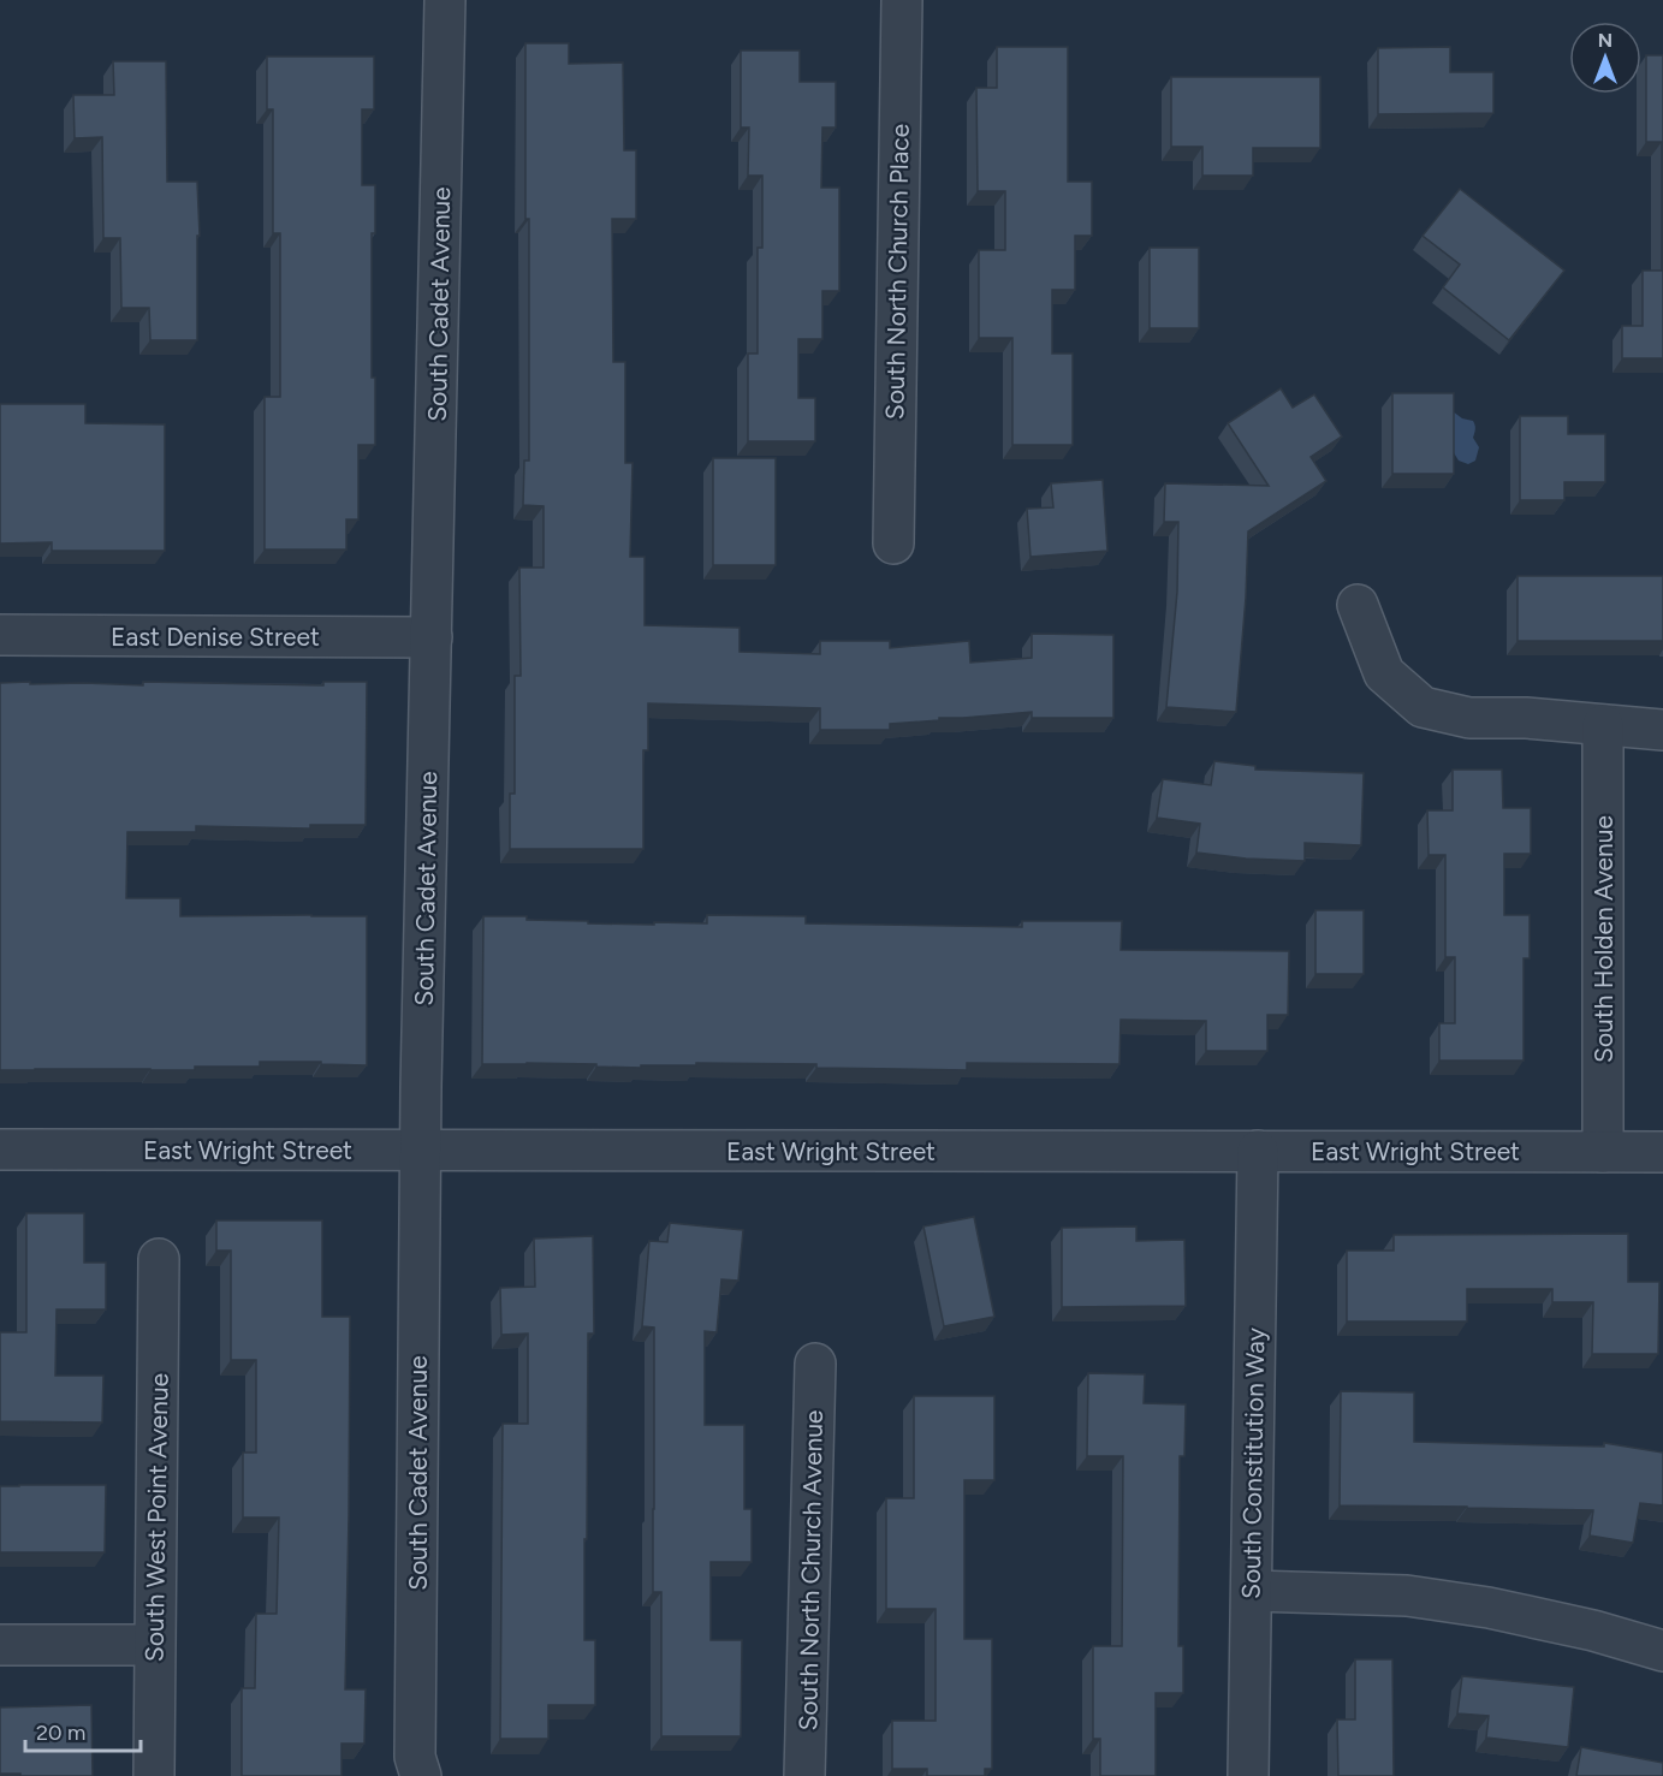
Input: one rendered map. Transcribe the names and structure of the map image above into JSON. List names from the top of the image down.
{
  "streets": {
    "street": [
      "South North Church Place",
      "South Cadet Avenue",
      "East Denise Street",
      "South Holden Avenue",
      "East Wright Street",
      "South Constitution Way",
      "South West Point Avenue",
      "South North Church Avenue"
    ]
  },
  "crossings": [
    ["South Cadet Avenue", "East Denise Street"],
    ["South Cadet Avenue", "East Wright Street"],
    ["South Holden Avenue", "East Wright Street"],
    ["East Wright Street", "South Constitution Way"]
  ],
  "scale_bar": "20 m",
  "north": "top"
}
